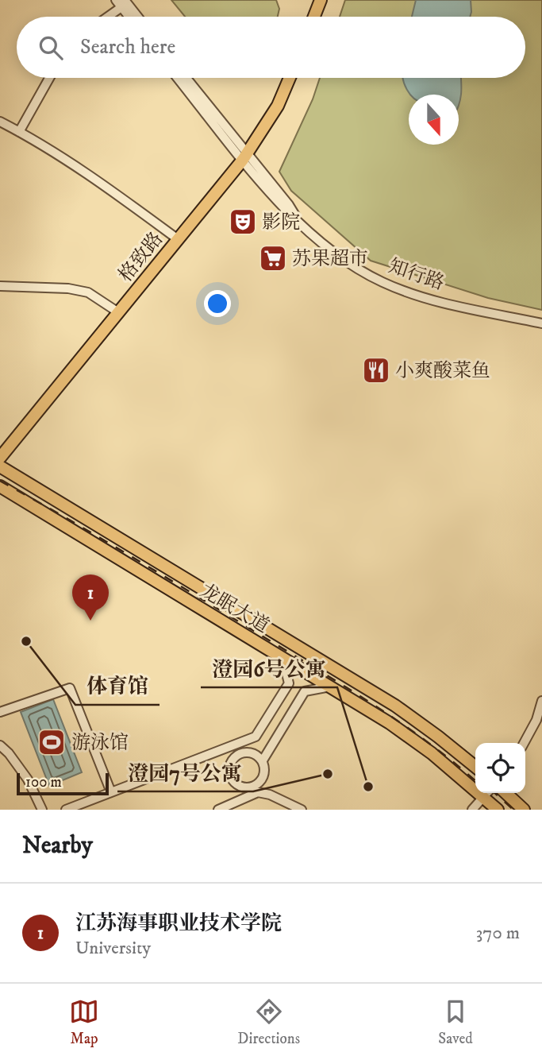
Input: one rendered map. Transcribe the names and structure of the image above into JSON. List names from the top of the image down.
{
  "streets": {
    "main road": ["格致路", "龙眠大道"],
    "street": ["知行路"]
  },
  "crossings": [
    ["格致路", "知行路"]
  ],
  "places": {
    "theatre": ["影院"],
    "supermarket": ["苏果超市"],
    "restaurant": ["小爽酸菜鱼"],
    "other": ["体育馆", "澄园7号公寓", "澄园6号公寓"],
    "sports": ["游泳馆"]
  },
  "scale_bar": "100 m",
  "north": "bottom",
  "page": {
    "search": "Search here",
    "pins": "1",
    "scale": "100 m",
    "heading": "Nearby",
    "list": [
      {
        "mark": "1",
        "name": "江苏海事职业技术学院",
        "note": "University",
        "value": "370 m"
      }
    ],
    "nav": ["Map", "Directions", "Saved"]
  }
}
